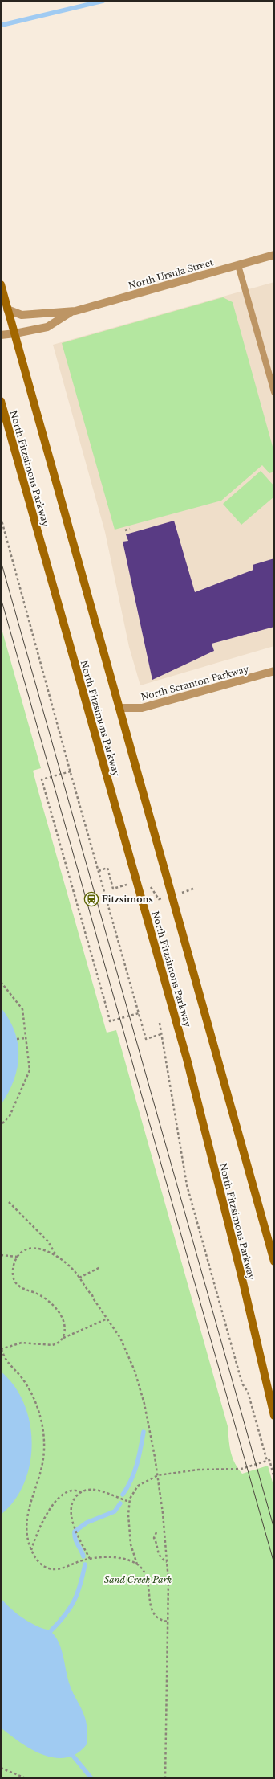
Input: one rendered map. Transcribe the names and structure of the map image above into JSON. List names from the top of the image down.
{
  "streets": {
    "main road": ["North Fitzsimons Parkway"],
    "street": ["North Ursula Street", "North Scranton Parkway"]
  },
  "parks": ["Sand Creek Park"],
  "places": {
    "station": ["Fitzsimons"]
  }
}
